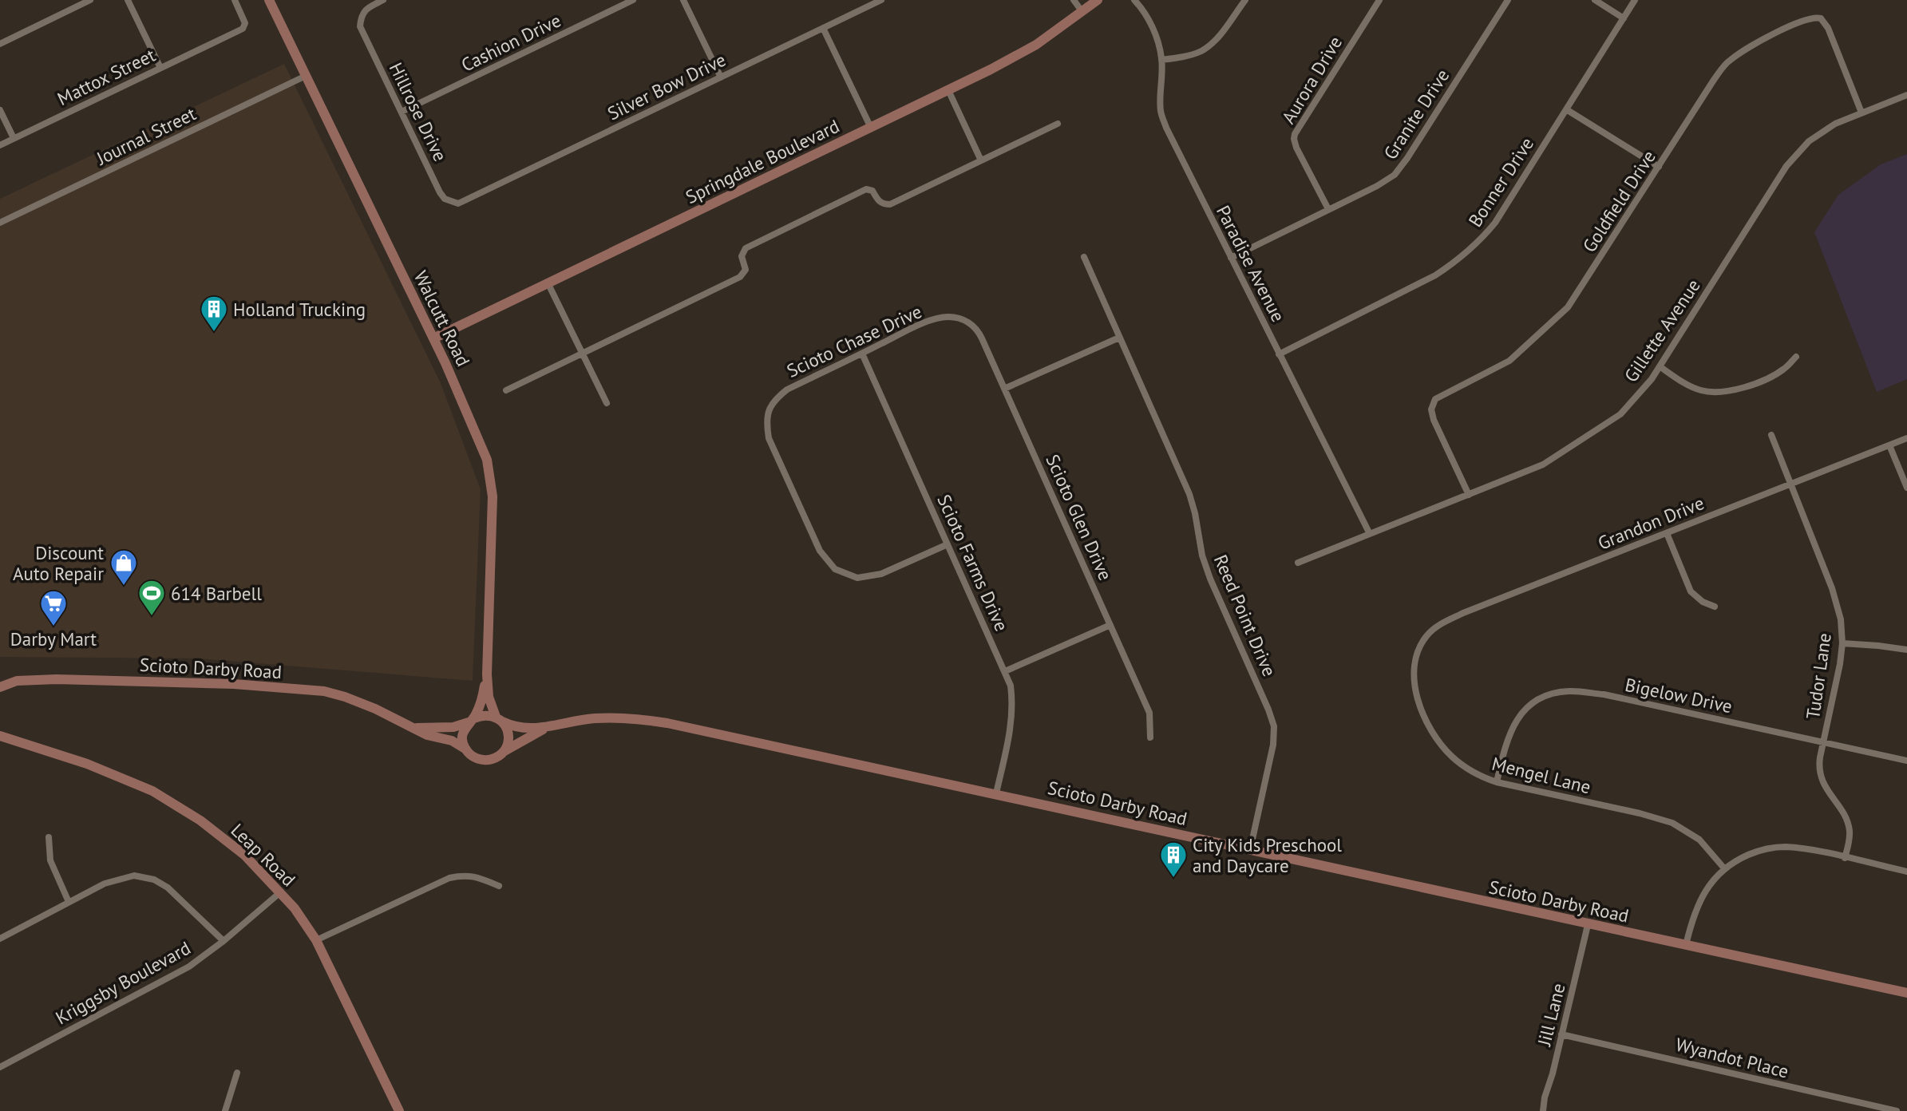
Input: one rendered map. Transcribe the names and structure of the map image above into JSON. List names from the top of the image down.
{
  "streets": {
    "main road": [
      "Springdale Boulevard",
      "Walcutt Road",
      "Scioto Darby Road",
      "Leap Road"
    ],
    "street": [
      "Cashion Drive",
      "Mattox Street",
      "Aurora Drive",
      "Silver Bow Drive",
      "Hillrose Drive",
      "Granite Drive",
      "Journal Street",
      "Bonner Drive",
      "Goldfield Drive",
      "Paradise Avenue",
      "Gillette Avenue",
      "Scioto Chase Drive",
      "Scioto Glen Drive",
      "Grandon Drive",
      "Scioto Farms Drive",
      "Reed Point Drive",
      "Tudor Lane",
      "Bigelow Drive",
      "Mengel Lane",
      "Kriggsby Boulevard",
      "Jill Lane",
      "Wyandot Place"
    ]
  },
  "crossings": [
    ["Cashion Drive", "Hillrose Drive"],
    ["Aurora Drive", "Granite Drive"],
    ["Silver Bow Drive", "Hillrose Drive"],
    ["Granite Drive", "Paradise Avenue"],
    ["Journal Street", "Walcutt Road"],
    ["Springdale Boulevard", "Walcutt Road"],
    ["Bonner Drive", "Paradise Avenue"],
    ["Goldfield Drive", "Gillette Avenue"],
    ["Paradise Avenue", "Gillette Avenue"],
    ["Walcutt Road", "Scioto Darby Road"],
    ["Scioto Chase Drive", "Scioto Glen Drive"],
    ["Scioto Chase Drive", "Scioto Farms Drive"],
    ["Grandon Drive", "Tudor Lane"],
    ["Grandon Drive", "Mengel Lane"],
    ["Scioto Farms Drive", "Scioto Darby Road"],
    ["Reed Point Drive", "Scioto Darby Road"],
    ["Scioto Darby Road", "Jill Lane"],
    ["Tudor Lane", "Bigelow Drive"],
    ["Bigelow Drive", "Mengel Lane"],
    ["Leap Road", "Kriggsby Boulevard"],
    ["Jill Lane", "Wyandot Place"]
  ],
  "places": {
    "building": ["Holland Trucking", "City Kids Preschool and Daycare"],
    "shop": ["Discount Auto Repair"],
    "sports": ["614 Barbell"],
    "supermarket": ["Darby Mart"]
  }
}
